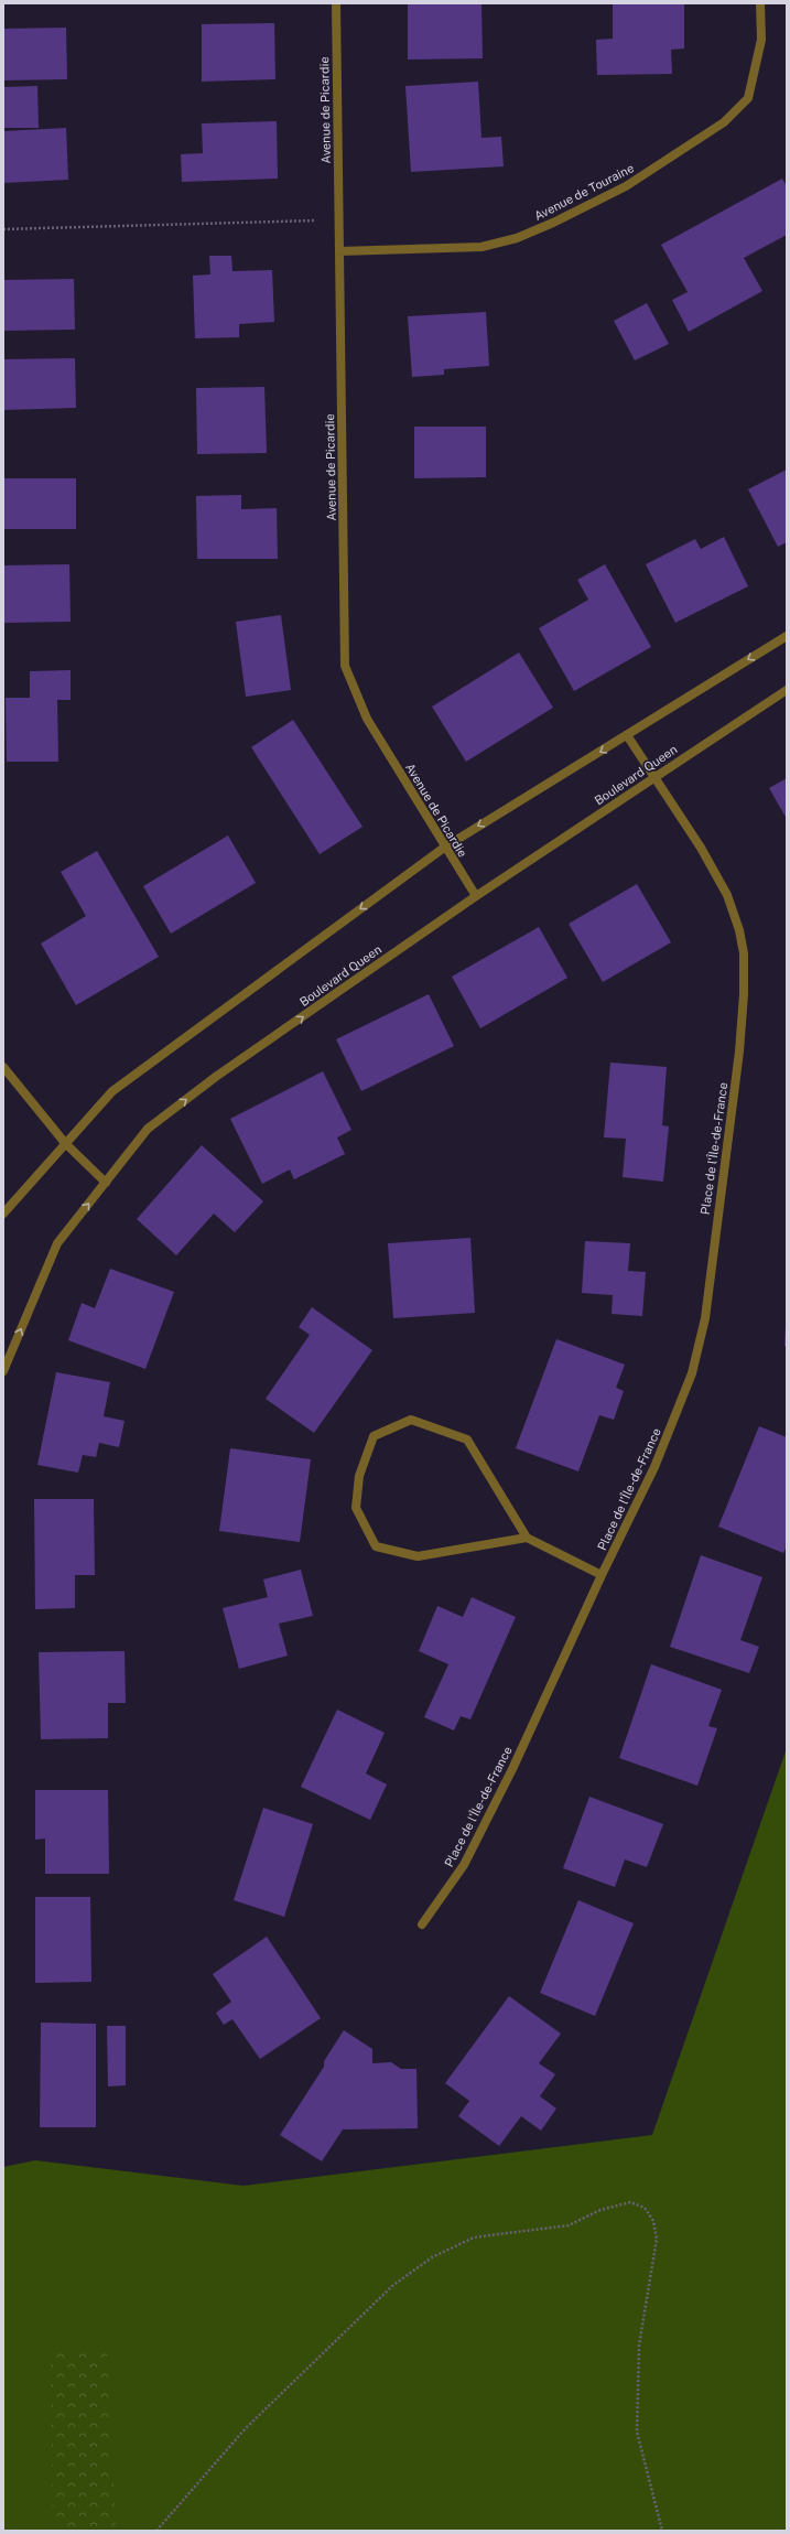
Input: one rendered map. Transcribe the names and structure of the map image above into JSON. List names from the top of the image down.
{
  "streets": {
    "street": [
      "Avenue de Picardie",
      "Avenue de Touraine",
      "Boulevard Queen",
      "Place de l'Île-de-France"
    ]
  },
  "crossings": [
    ["Avenue de Picardie", "Avenue de Touraine"],
    ["Avenue de Picardie", "Boulevard Queen"],
    ["Boulevard Queen", "Place de l'Île-de-France"]
  ]
}
